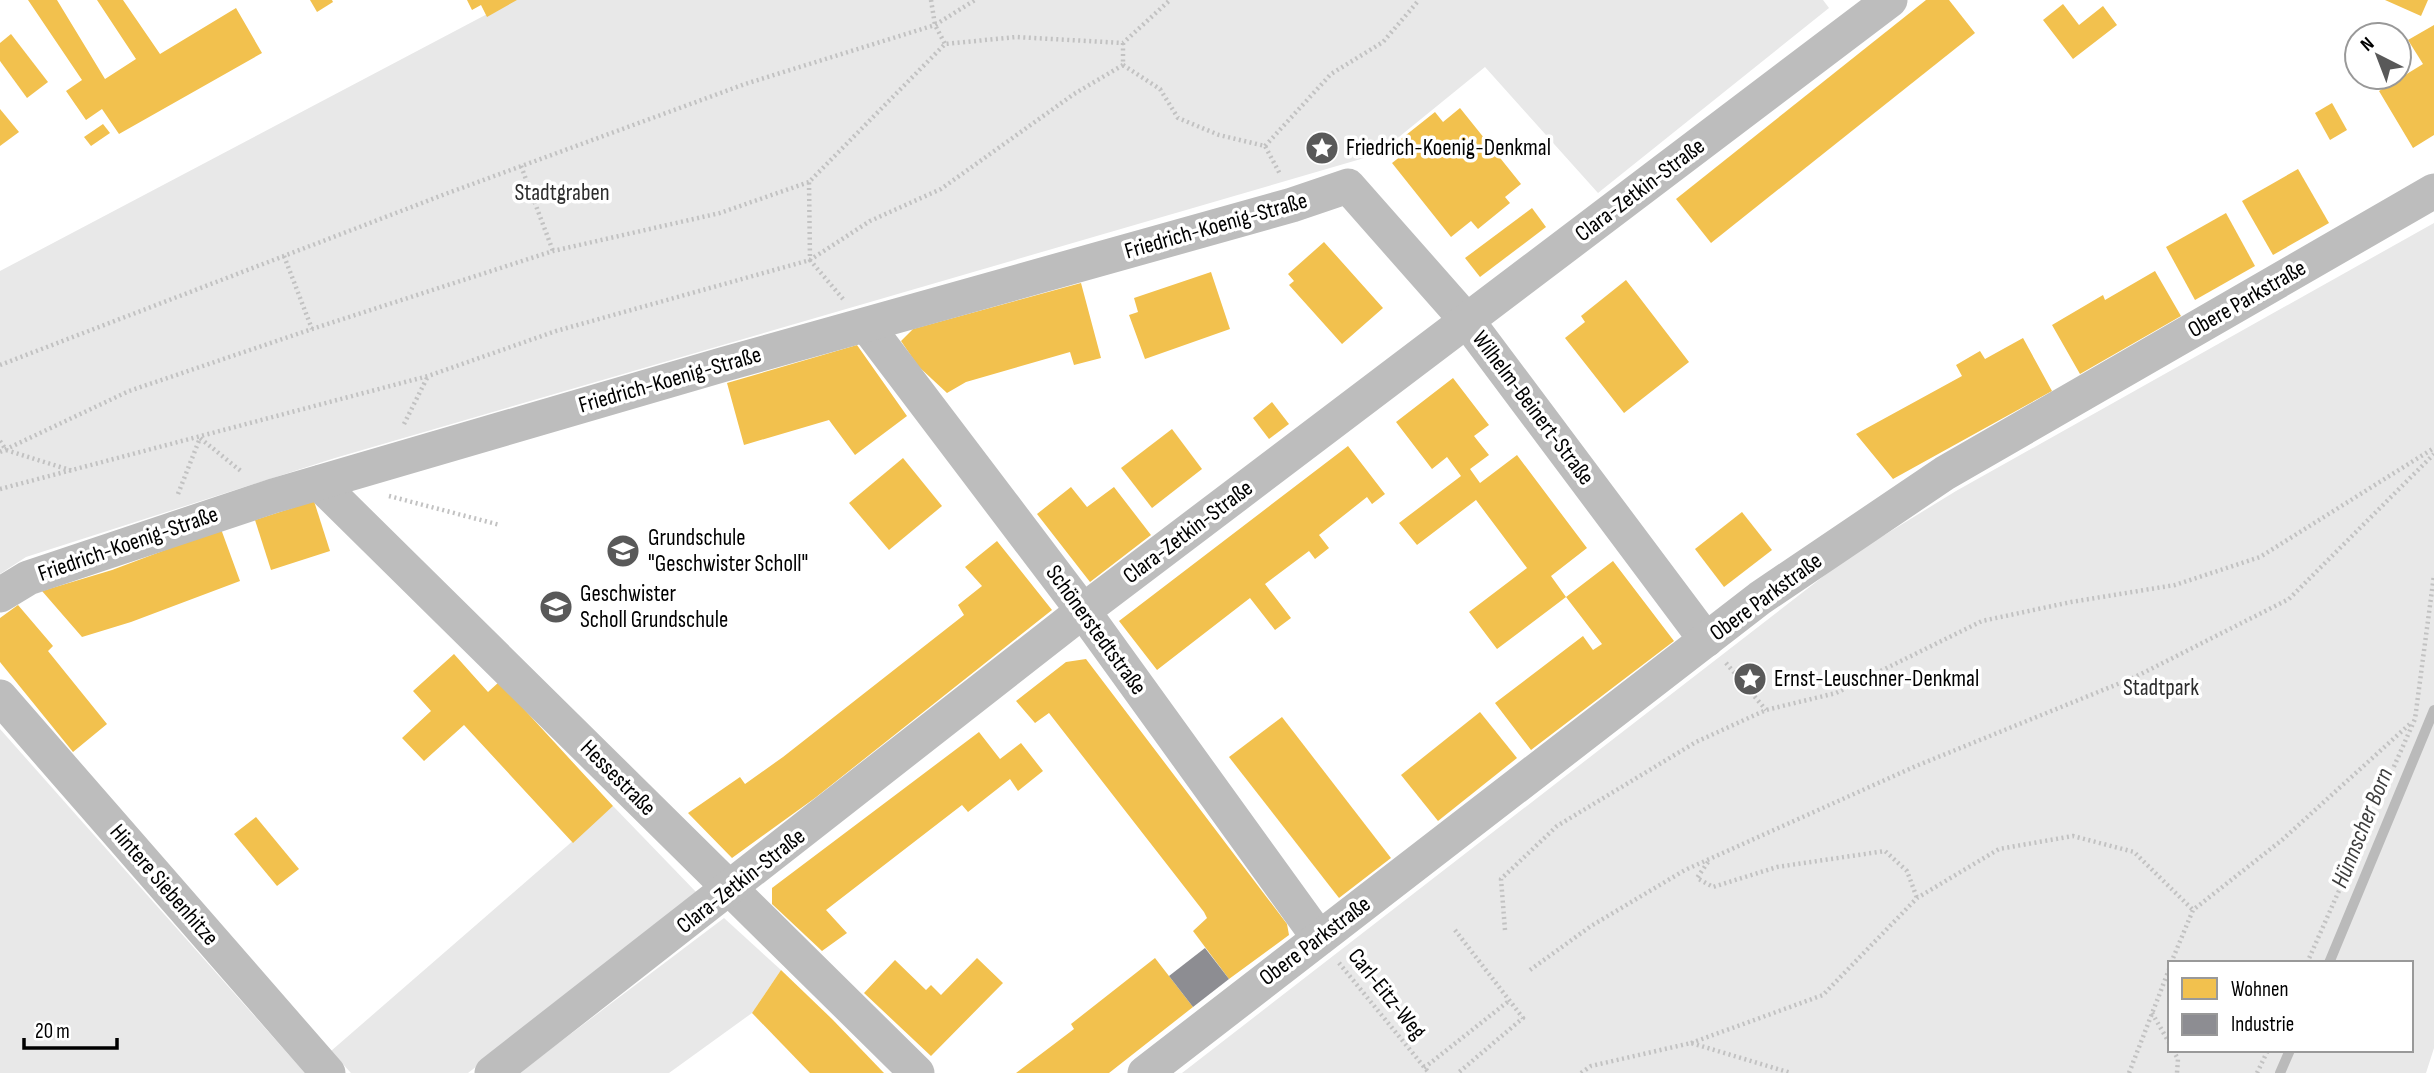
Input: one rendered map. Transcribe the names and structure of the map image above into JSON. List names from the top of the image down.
{
  "streets": {
    "street": [
      "Clara-Zetkin-Straße",
      "Friedrich-Koenig-Straße",
      "Obere Parkstraße",
      "Wilhelm-Beinert-Straße",
      "Schönerstedtstraße",
      "Hessestraße",
      "Hintere Siebenhitze"
    ],
    "path": ["Carl-Eitz-Weg"]
  },
  "crossings": [
    ["Clara-Zetkin-Straße", "Wilhelm-Beinert-Straße"],
    ["Clara-Zetkin-Straße", "Schönerstedtstraße"],
    ["Clara-Zetkin-Straße", "Hessestraße"],
    ["Friedrich-Koenig-Straße", "Wilhelm-Beinert-Straße"],
    ["Friedrich-Koenig-Straße", "Schönerstedtstraße"],
    ["Friedrich-Koenig-Straße", "Hessestraße"],
    ["Obere Parkstraße", "Wilhelm-Beinert-Straße"],
    ["Obere Parkstraße", "Schönerstedtstraße"],
    ["Obere Parkstraße", "Carl-Eitz-Weg"],
    ["Schönerstedtstraße", "Carl-Eitz-Weg"]
  ],
  "water": ["Hünnscher Born"],
  "parks": ["Stadtgraben", "Stadtpark"],
  "places": {
    "place": ["Friedrich-Koenig-Denkmal", "Ernst-Leuschner-Denkmal"],
    "school or university": ["Grundschule \"Geschwister Scholl\"", "Geschwister Scholl Grundschule"]
  },
  "legend": ["Wohnen", "Industrie"],
  "scale_bar": "20 m",
  "north": "top left"
}
